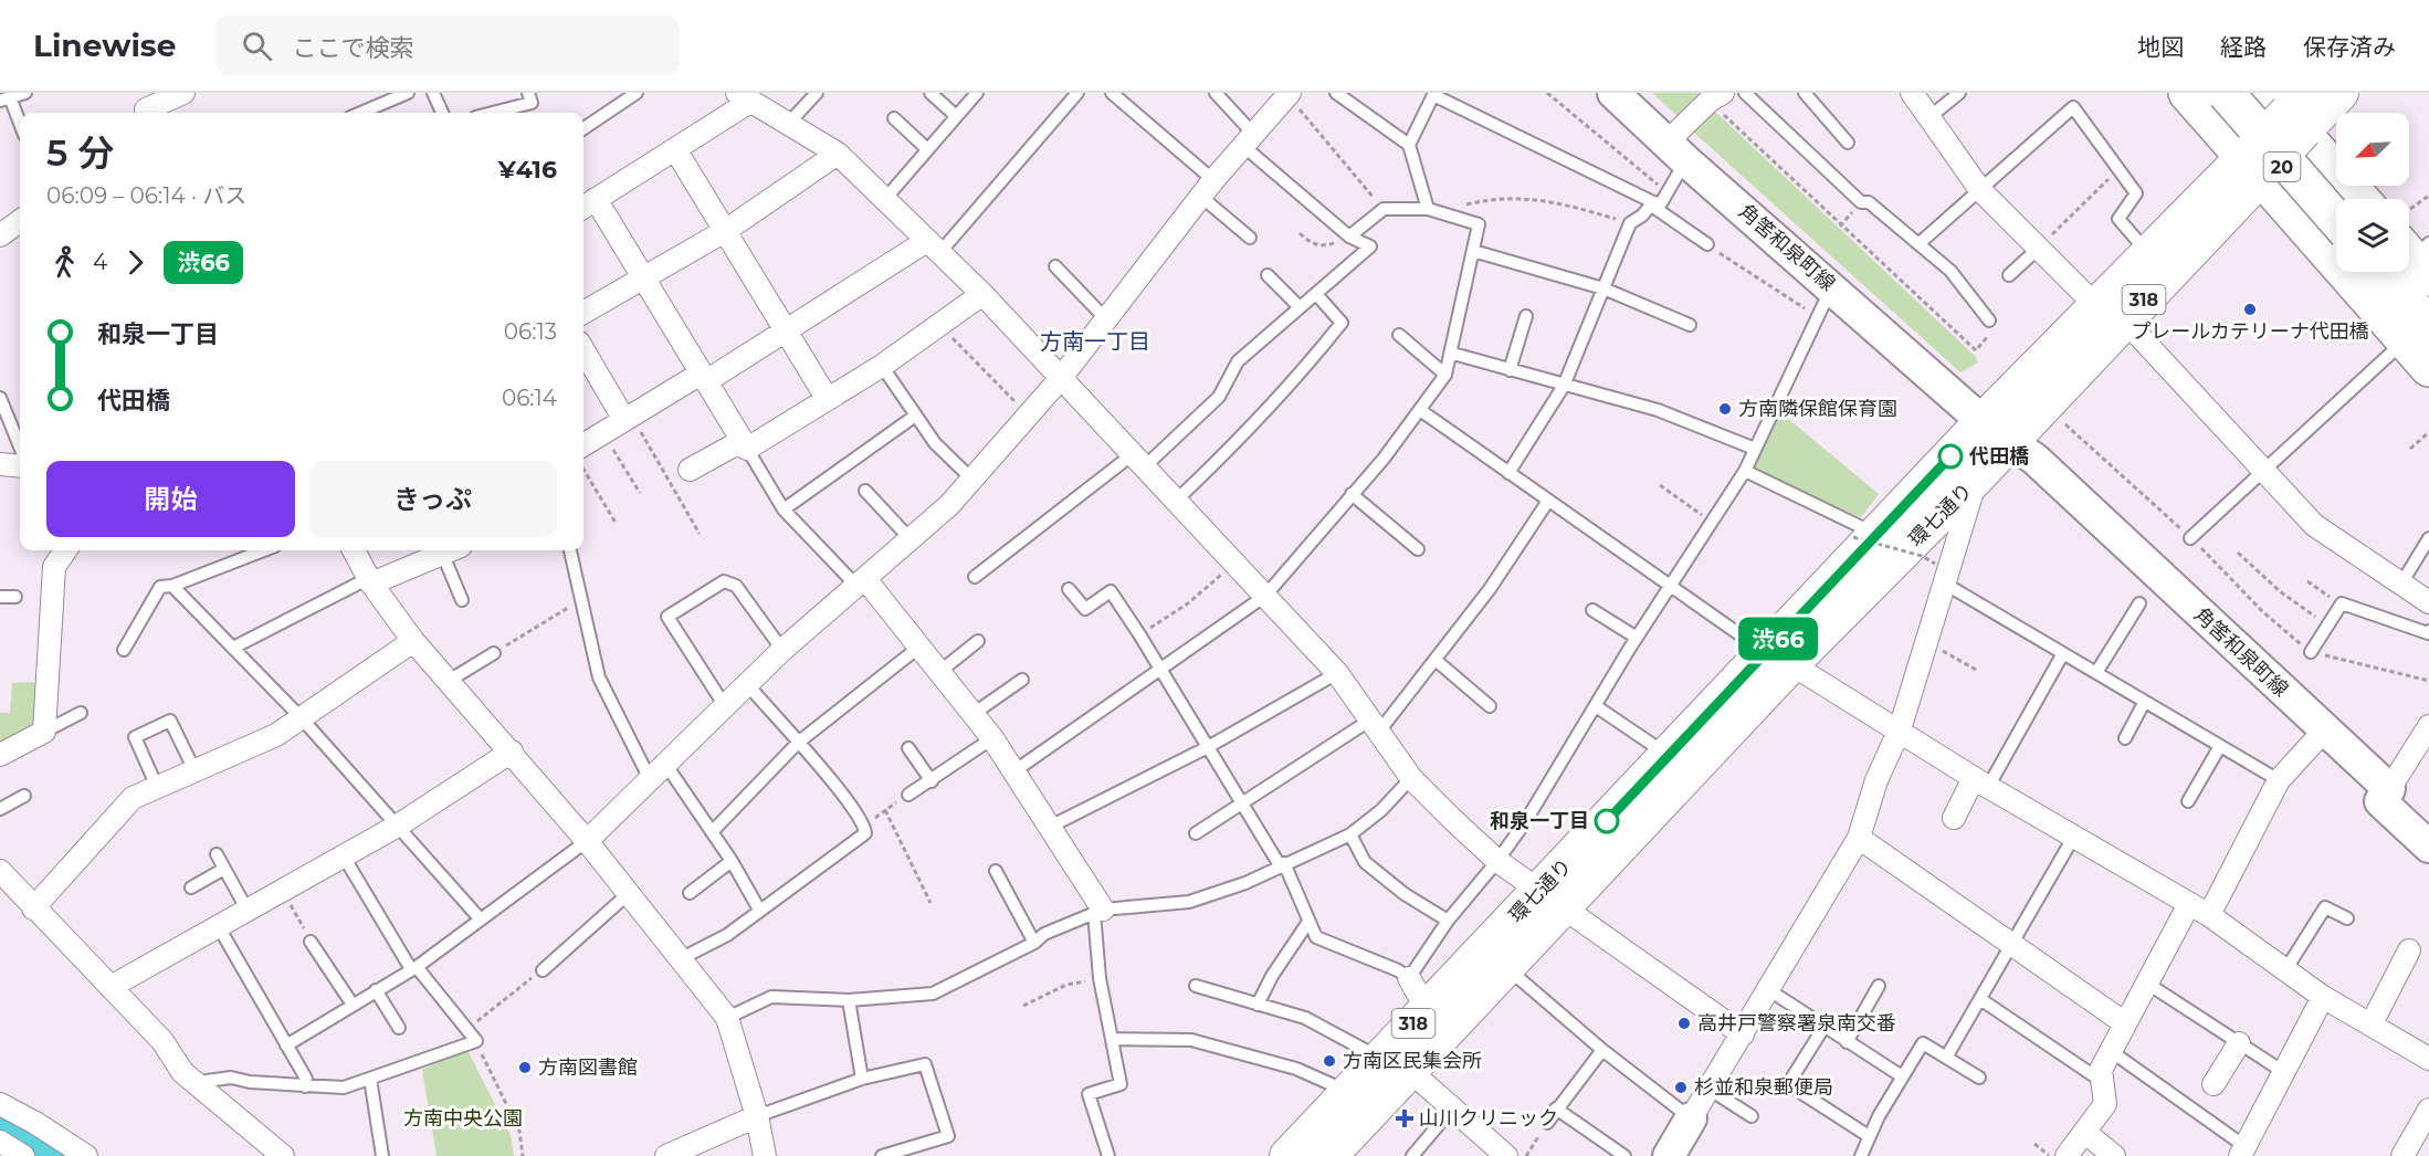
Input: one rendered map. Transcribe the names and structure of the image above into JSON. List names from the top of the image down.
{
  "streets": {
    "highway": ["20"],
    "main road": ["角筈和泉町線", "318", "環七通り"]
  },
  "crossings": [
    ["20", "318"],
    ["角筈和泉町線", "318"],
    ["角筈和泉町線", "環七通り"],
    ["318", "環七通り"]
  ],
  "districts": ["方南一丁目"],
  "parks": ["方南中央公園"],
  "places": {
    "other": [
      "プレールカテリーナ代田橋",
      "方南隣保館保育園",
      "代田橋",
      "和泉一丁目",
      "高井戸警察署泉南交番",
      "方南区民集会所",
      "方南図書館",
      "杉並和泉郵便局"
    ],
    "health": ["山川クリニック"]
  },
  "lines": ["bus line 渋66"],
  "north": "bottom left",
  "page": {
    "header": "Linewise",
    "search": "ここで検索",
    "nav": ["地図", "経路", "保存済み"],
    "on_map": "渋66",
    "heading": ["5 分", "06:09 – 06:14 · バス", "¥416"],
    "legs": ["4", "渋66"],
    "list": [
      {
        "name": "和泉一丁目",
        "value": "06:13"
      },
      {
        "name": "代田橋",
        "value": "06:14"
      }
    ],
    "buttons": ["開始", "きっぷ"]
  }
}
